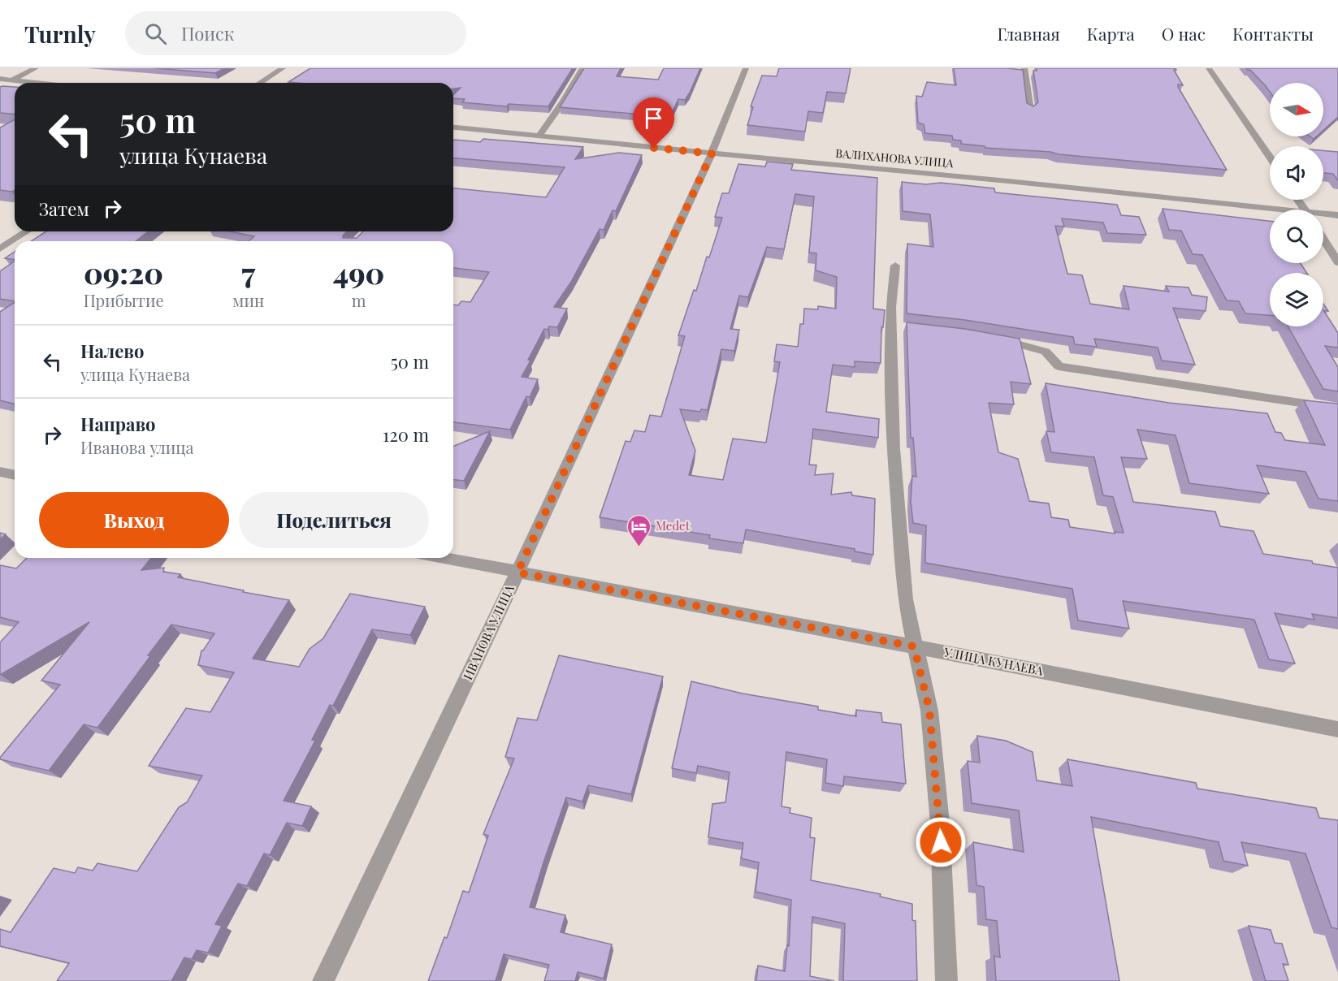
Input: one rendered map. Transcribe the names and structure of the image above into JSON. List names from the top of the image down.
{
  "streets": {
    "street": ["ВАЛИХАНОВА УЛИЦА", "ИВАНОВА УЛИЦА", "УЛИЦА КУНАЕВА"]
  },
  "crossings": [
    ["ВАЛИХАНОВА УЛИЦА", "ИВАНОВА УЛИЦА"],
    ["ИВАНОВА УЛИЦА", "УЛИЦА КУНАЕВА"]
  ],
  "places": {
    "hotel": ["Medet"]
  },
  "north": "right",
  "page": {
    "header": "Turnly",
    "search": "Поиск",
    "nav": [
      "Главная",
      "Карта",
      "О нас",
      "Контакты"
    ],
    "turn": ["50 m", "улица Кунаева"],
    "then": "Затем",
    "eta": [
      "09:20",
      "Прибытие",
      "7",
      "мин",
      "490",
      "m"
    ],
    "list": [
      {
        "name": "Налево",
        "note": "улица Кунаева",
        "value": "50 m"
      },
      {
        "name": "Направо",
        "note": "Иванова улица",
        "value": "120 m"
      }
    ],
    "buttons": ["Выход", "Поделиться"]
  }
}
